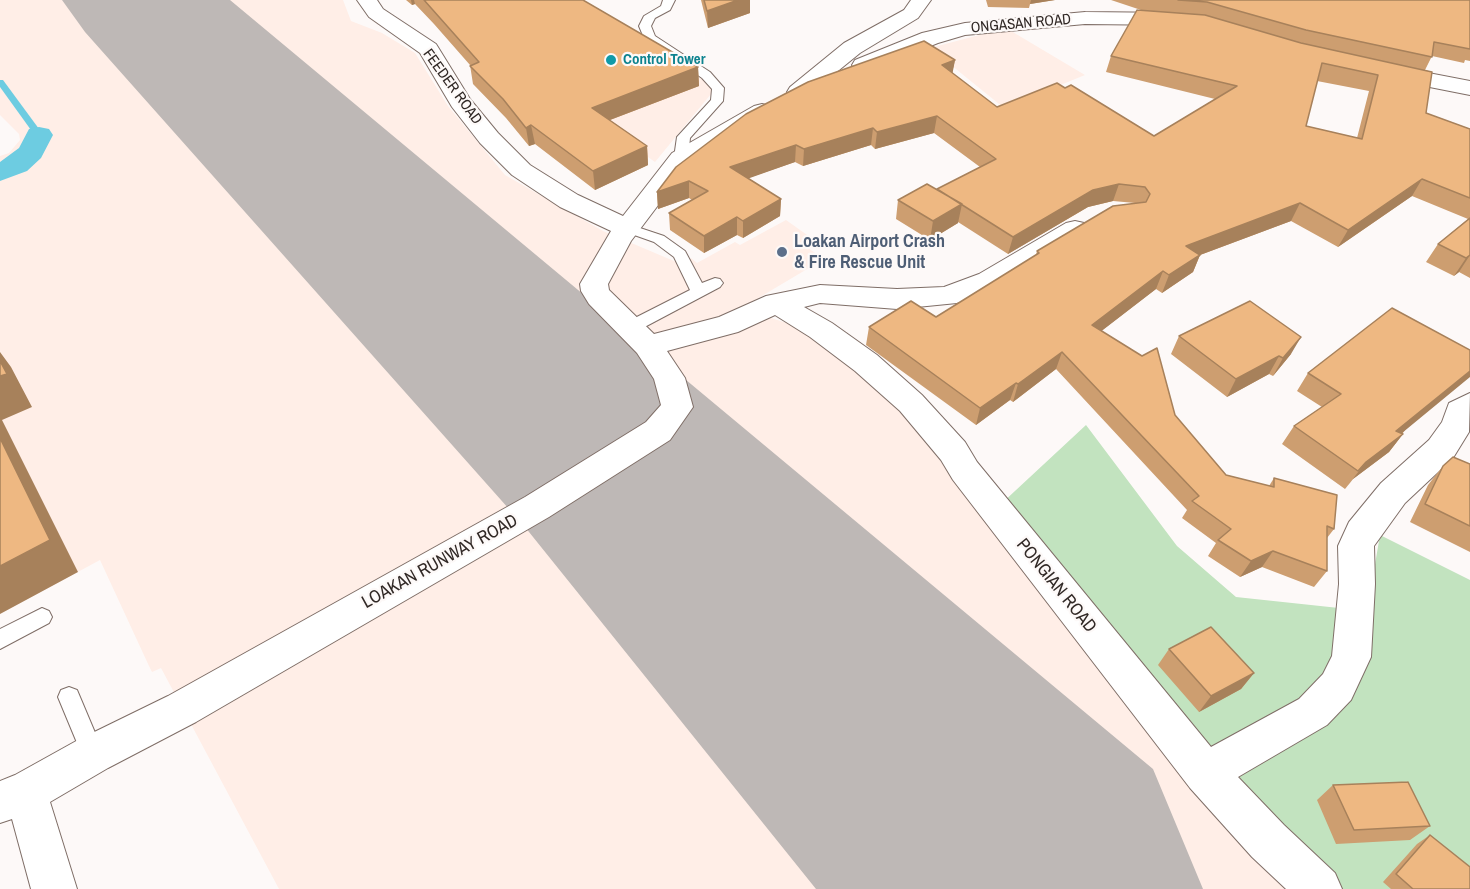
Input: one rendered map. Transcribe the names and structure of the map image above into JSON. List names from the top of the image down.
{
  "streets": {
    "street": [
      "ONGASAN ROAD",
      "FEEDER ROAD",
      "LOAKAN RUNWAY ROAD",
      "PONGIAN ROAD"
    ]
  },
  "crossings": [
    ["ONGASAN ROAD", "FEEDER ROAD"],
    ["ONGASAN ROAD", "LOAKAN RUNWAY ROAD"],
    ["FEEDER ROAD", "LOAKAN RUNWAY ROAD"]
  ],
  "places": ["Control Tower", "Loakan Airport Crash & Fire Rescue Unit"]
}
